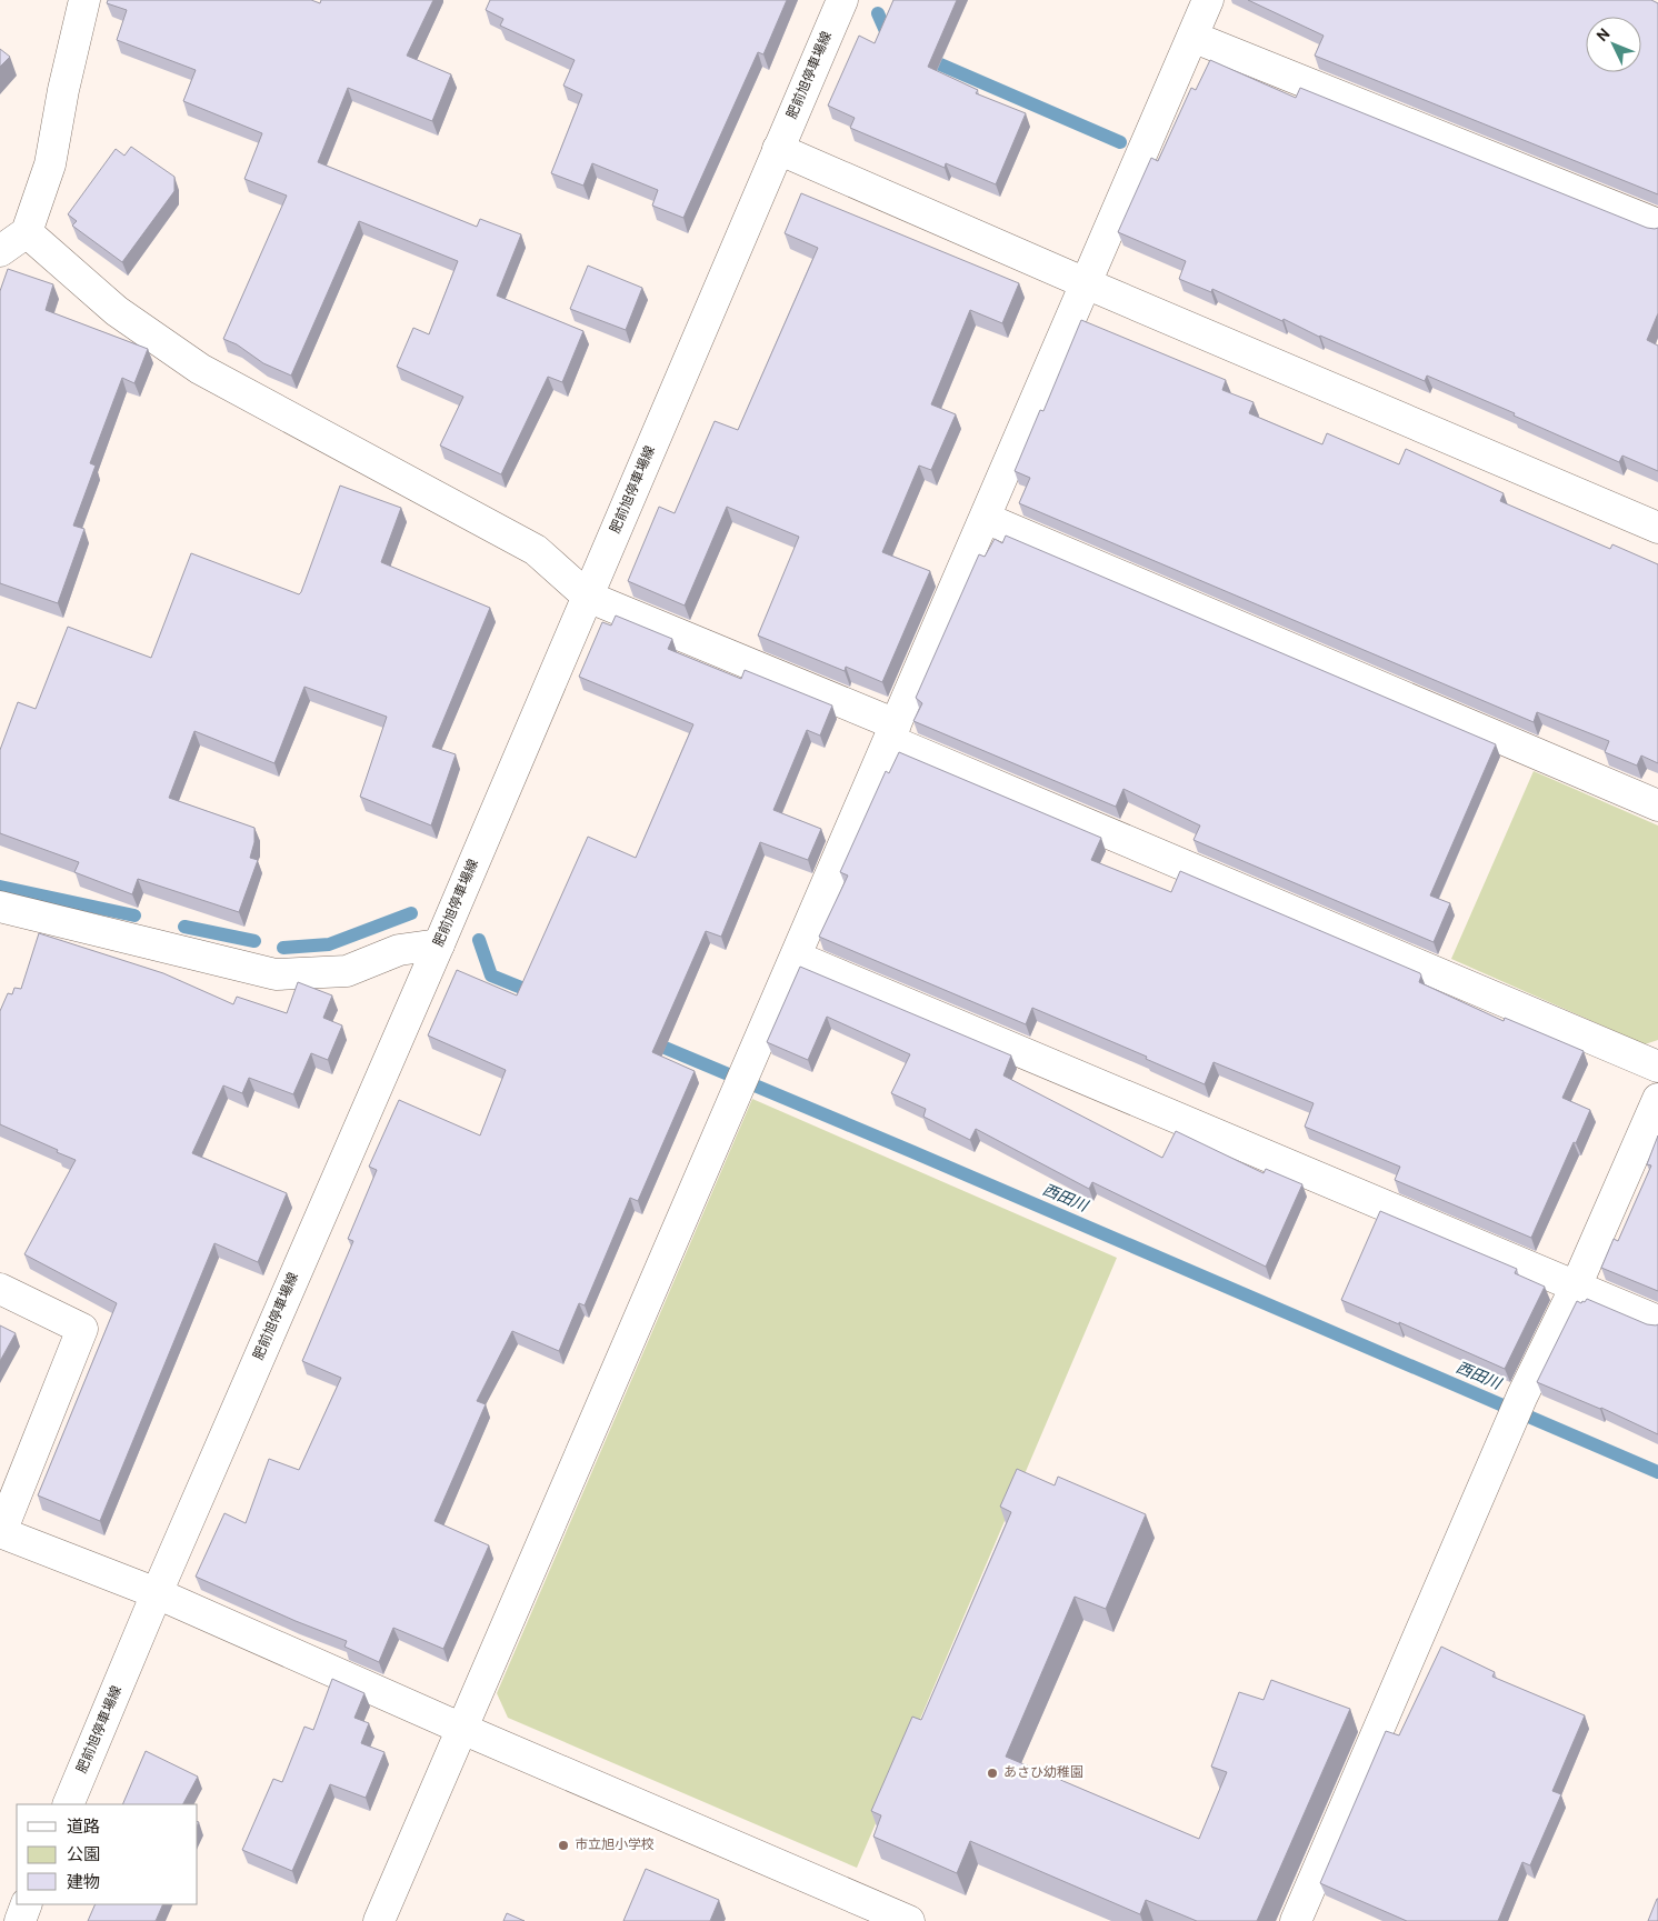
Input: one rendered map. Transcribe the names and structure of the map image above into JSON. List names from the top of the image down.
{
  "streets": {
    "street": ["肥前旭停車場線"]
  },
  "water": ["西田川"],
  "places": ["あさひ幼稚園", "市立旭小学校"],
  "legend": ["道路", "公園", "建物"],
  "north": "top left"
}
